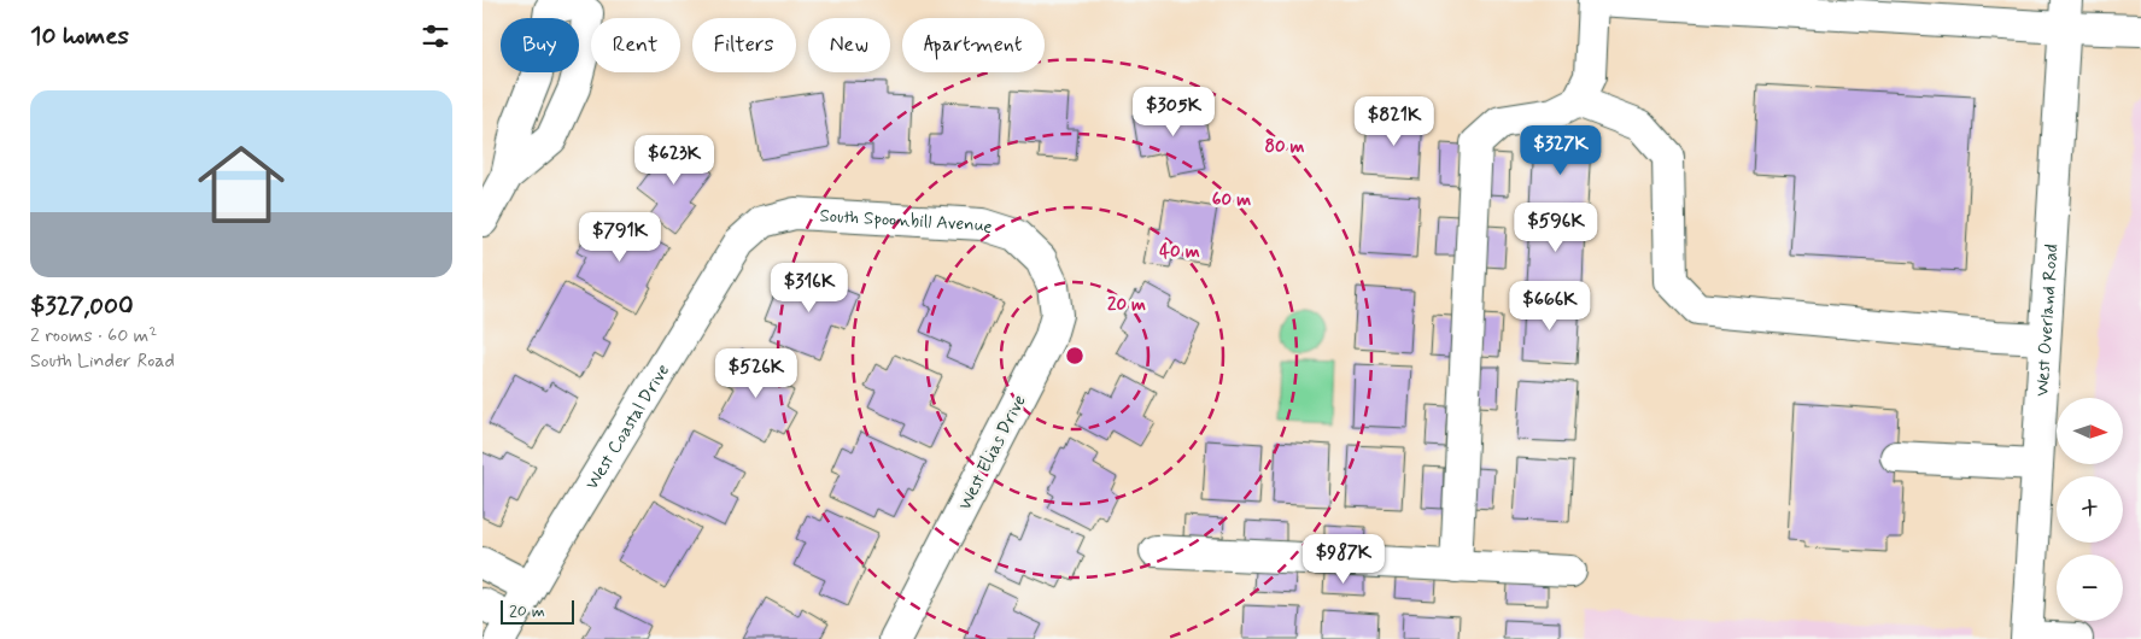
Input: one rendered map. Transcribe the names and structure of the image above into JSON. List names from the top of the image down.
{
  "streets": {
    "street": [
      "South Spoonbill Avenue",
      "West Overland Road",
      "West Coastal Drive",
      "West Elias Drive"
    ]
  },
  "crossings": [
    ["South Spoonbill Avenue", "West Coastal Drive"],
    ["South Spoonbill Avenue", "West Elias Drive"]
  ],
  "scale_bar": "20 m",
  "north": "right",
  "page": {
    "heading": "10 homes",
    "chip": [
      "Buy",
      "Rent",
      "Filters",
      "New",
      "Apartment"
    ],
    "list": [
      {
        "name": "$327,000",
        "note": "2 rooms · 60 m² · South Linder Road"
      }
    ],
    "price": [
      "$305K",
      "$821K",
      "$327K",
      "$623K",
      "$596K",
      "$791K",
      "$316K",
      "$666K",
      "$526K",
      "$987K"
    ],
    "map_buttons": ["+", "−"],
    "scale": "20 m"
  },
  "rings": [
    "80 m",
    "60 m",
    "40 m",
    "20 m"
  ]
}
